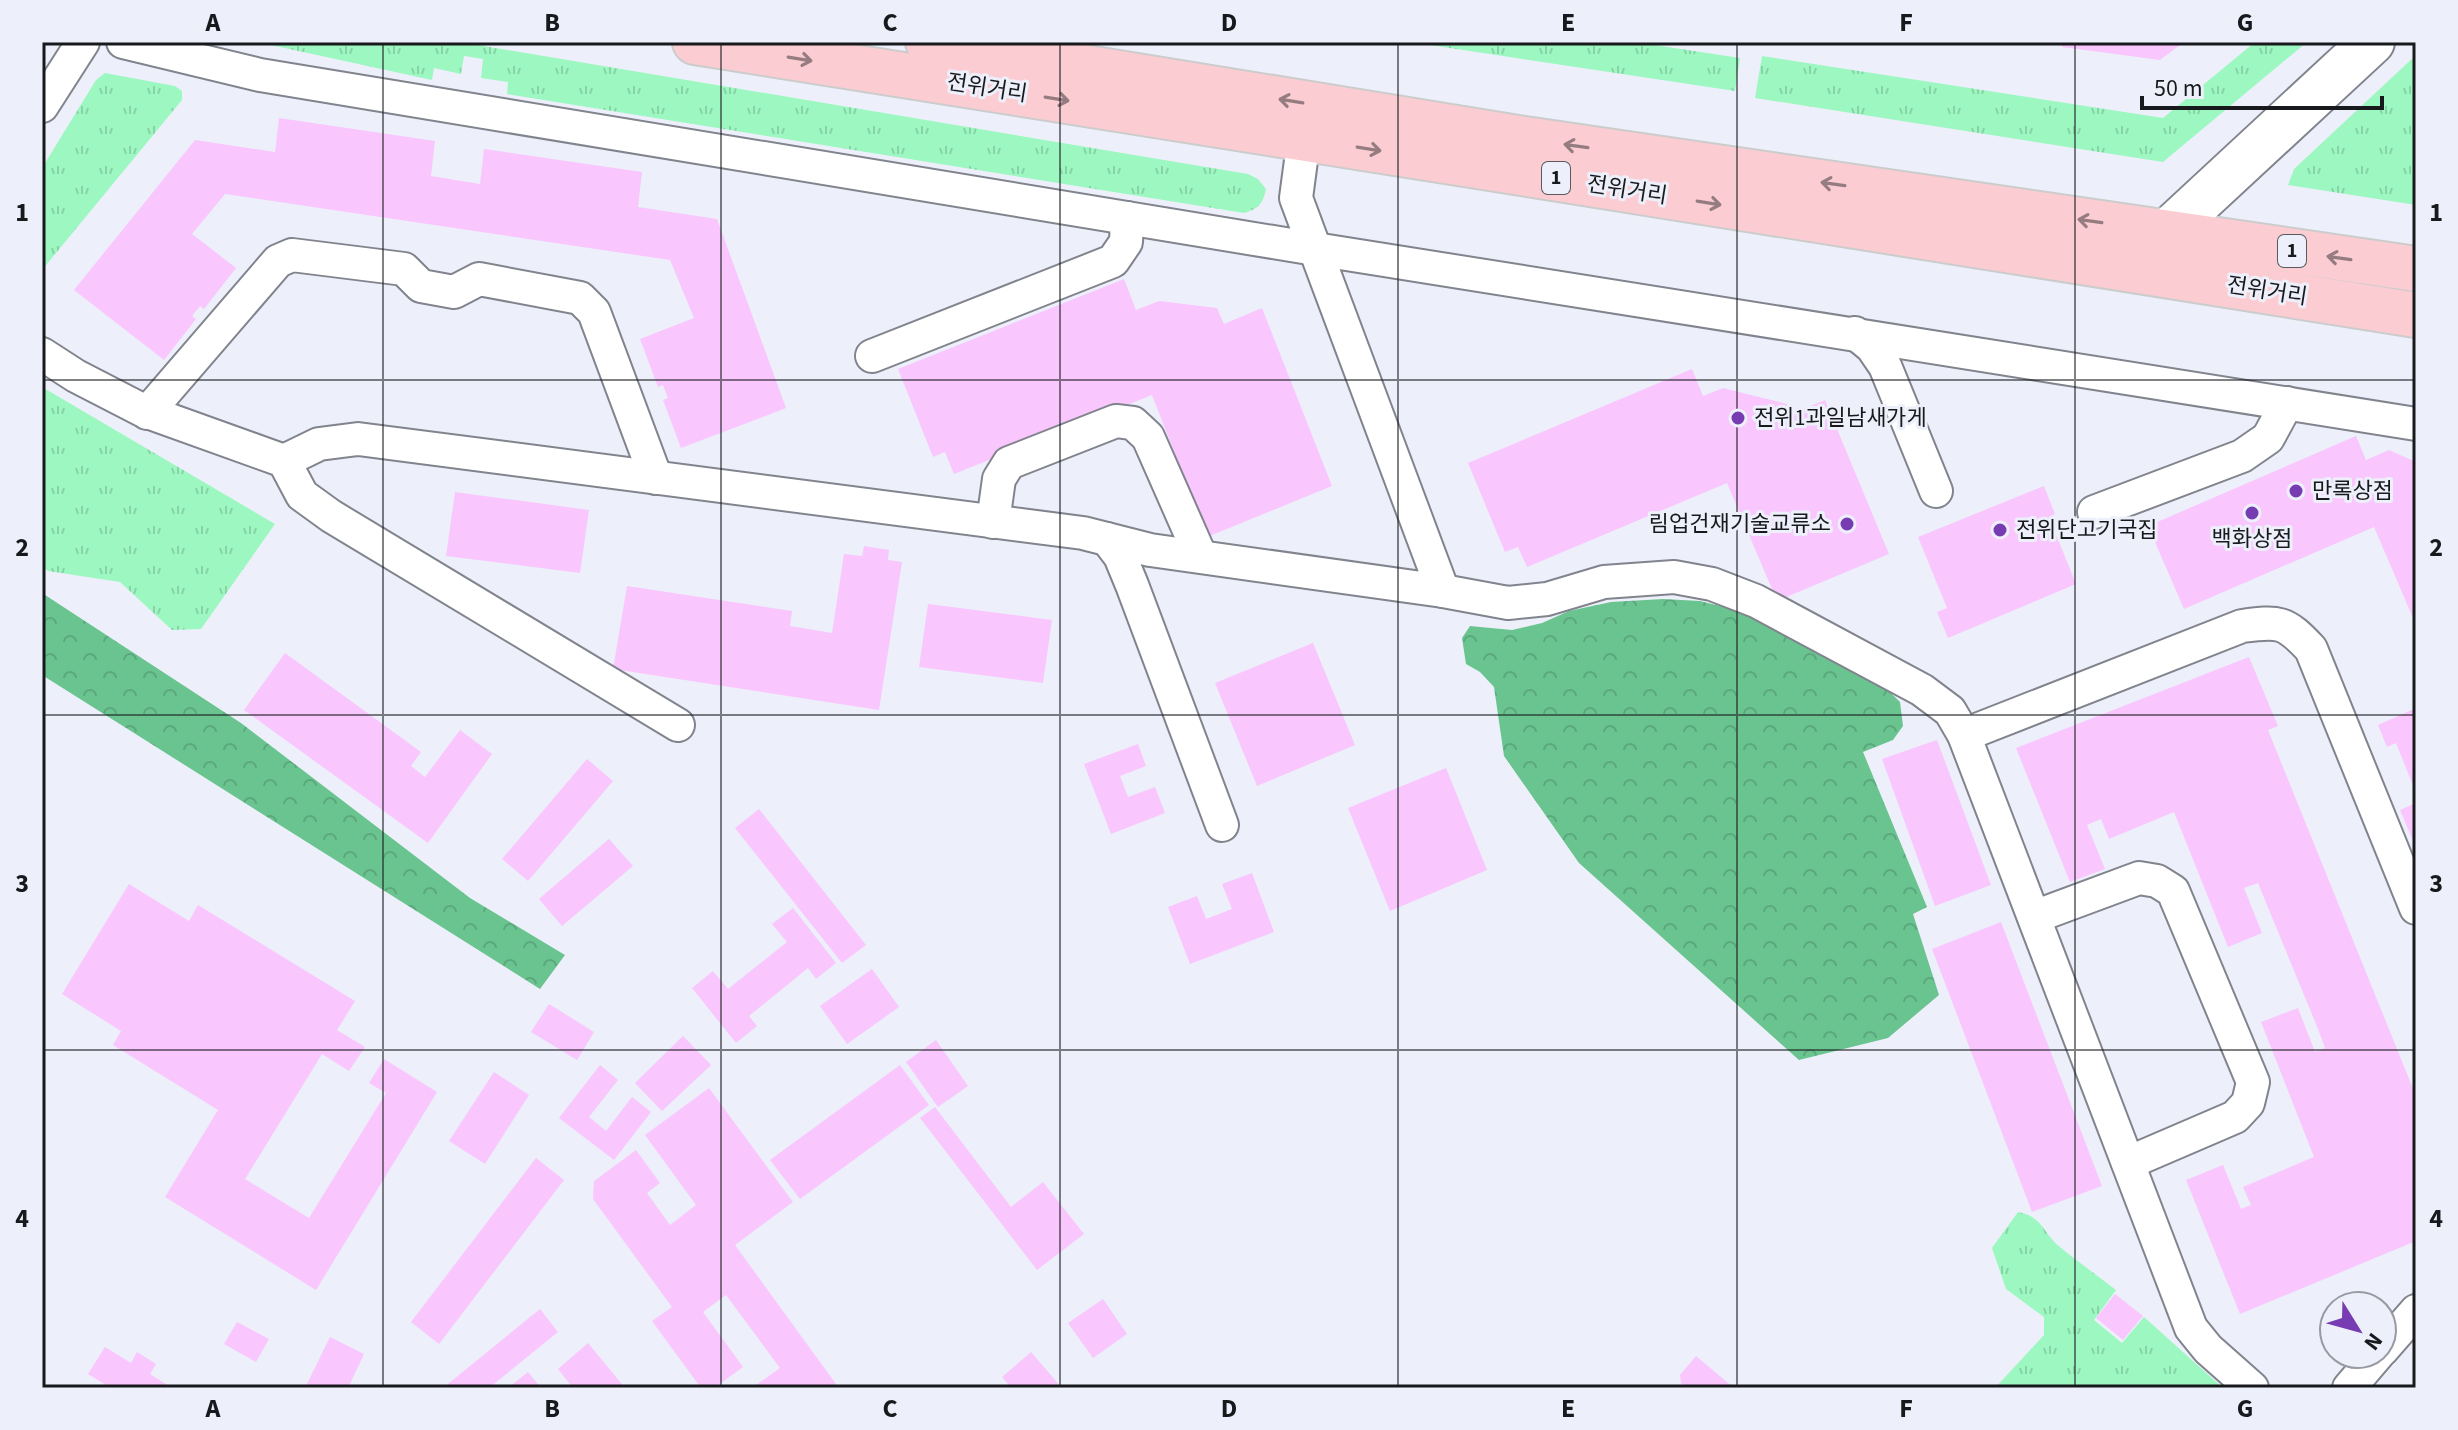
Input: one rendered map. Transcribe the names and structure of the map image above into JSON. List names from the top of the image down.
{
  "streets": {
    "main road": ["전위거리", "1"]
  },
  "places": [
    "전위1과일남새가게",
    "만록상점",
    "백화상점",
    "림업건재기술교류소",
    "전위단고기국집"
  ],
  "scale_bar": "50 m",
  "north": "bottom right",
  "grid": {
    "columns": [
      "A",
      "B",
      "C",
      "D",
      "E",
      "F",
      "G"
    ],
    "rows": [
      "1",
      "2",
      "3",
      "4"
    ]
  }
}
